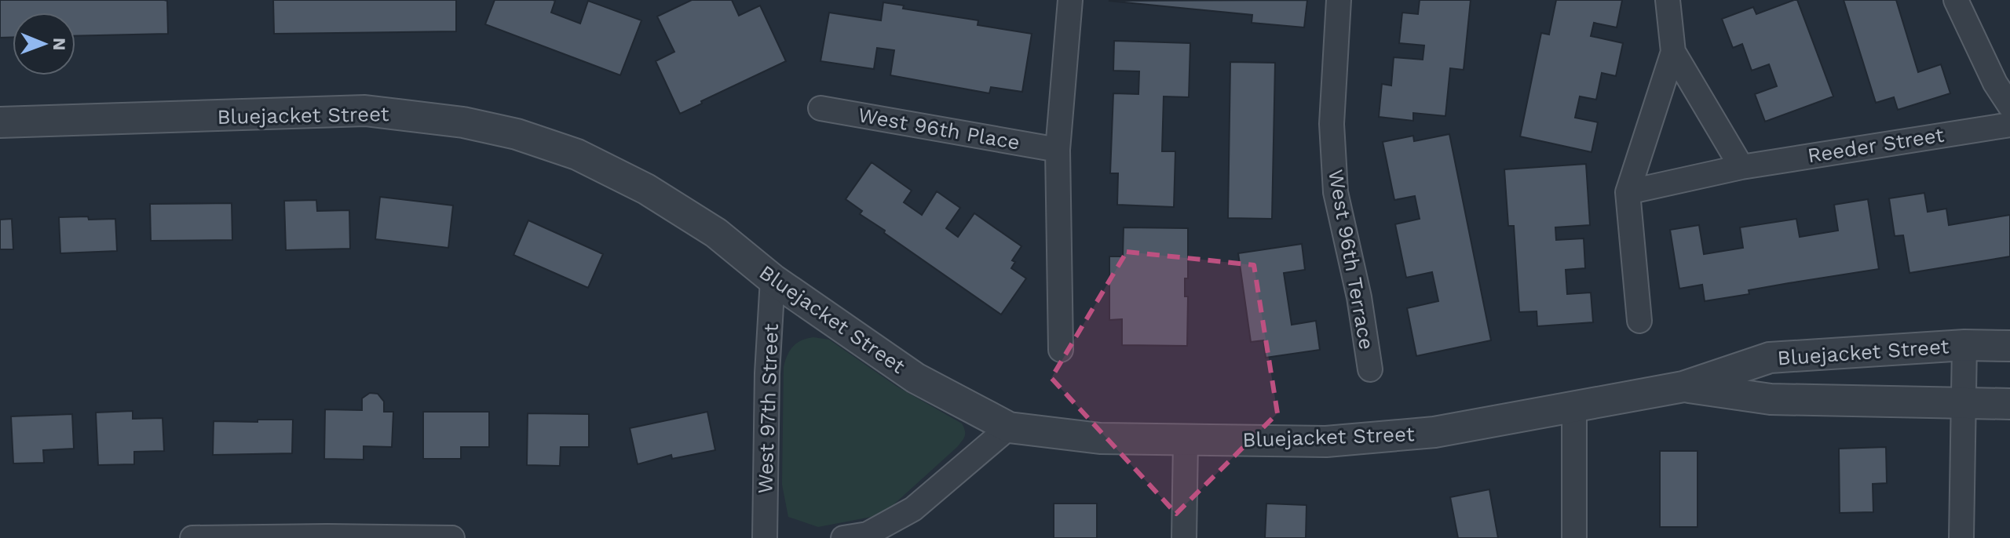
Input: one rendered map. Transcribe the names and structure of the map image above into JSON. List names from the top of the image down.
{
  "streets": {
    "street": [
      "Bluejacket Street",
      "West 96th Place",
      "Reeder Street",
      "West 96th Terrace",
      "West 97th Street"
    ]
  },
  "crossings": [
    ["Bluejacket Street", "West 97th Street"]
  ],
  "north": "right"
}
